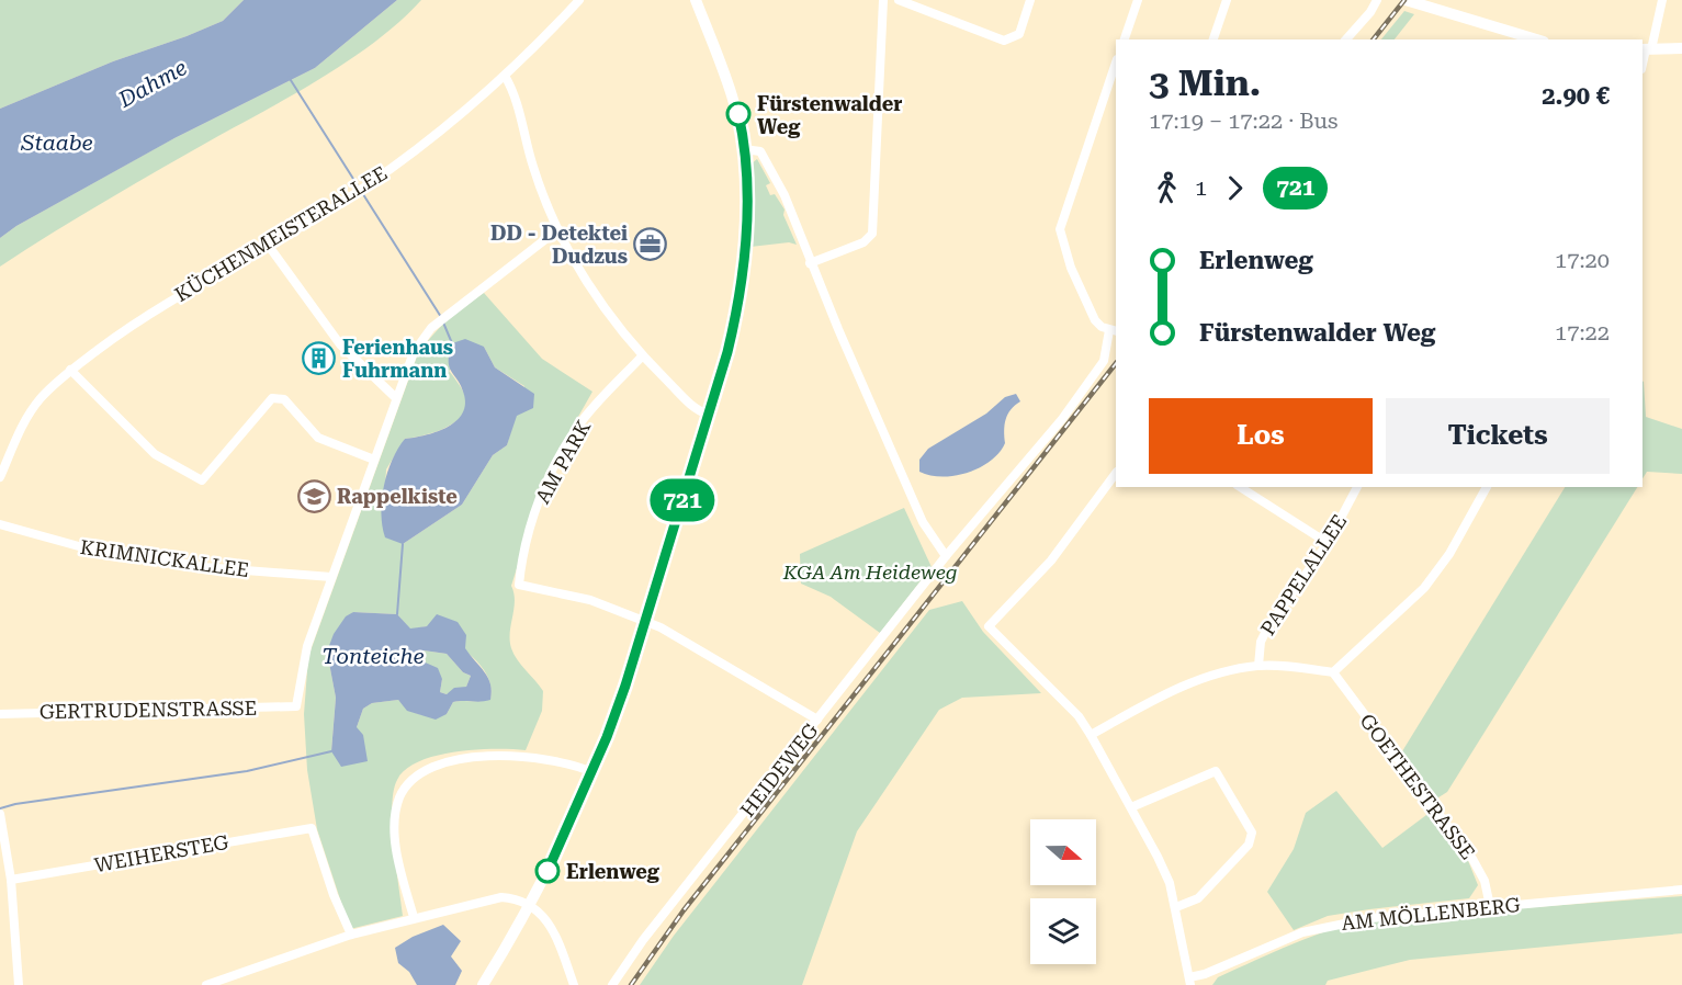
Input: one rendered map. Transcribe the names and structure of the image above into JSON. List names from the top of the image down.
{
  "streets": {
    "street": [
      "KÜCHENMEISTERALLEE",
      "AM PARK",
      "KRIMNICKALLEE",
      "PAPPELALLEE",
      "GERTRUDENSTRASSE",
      "HEIDEWEG",
      "GOETHESTRASSE",
      "WEIHERSTEG",
      "AM MÖLLENBERG"
    ]
  },
  "crossings": [
    ["KRIMNICKALLEE", "GERTRUDENSTRASSE"],
    ["GOETHESTRASSE", "AM MÖLLENBERG"]
  ],
  "water": ["Dahme", "Staabe", "Tonteiche"],
  "parks": ["KGA Am Heideweg"],
  "places": {
    "other": ["Fürstenwalder Weg", "Erlenweg"],
    "office": ["DD - Detektei Dudzus"],
    "building": ["Ferienhaus Fuhrmann"],
    "school or university": ["Rappelkiste"]
  },
  "lines": ["bus line 721"],
  "north": "right",
  "page": {
    "on_map": "721",
    "heading": ["3 Min.", "17:19 – 17:22 · Bus", "2.90 €"],
    "legs": ["1", "721"],
    "list": [
      {
        "name": "Erlenweg",
        "value": "17:20"
      },
      {
        "name": "Fürstenwalder Weg",
        "value": "17:22"
      }
    ],
    "buttons": ["Los", "Tickets"]
  }
}
